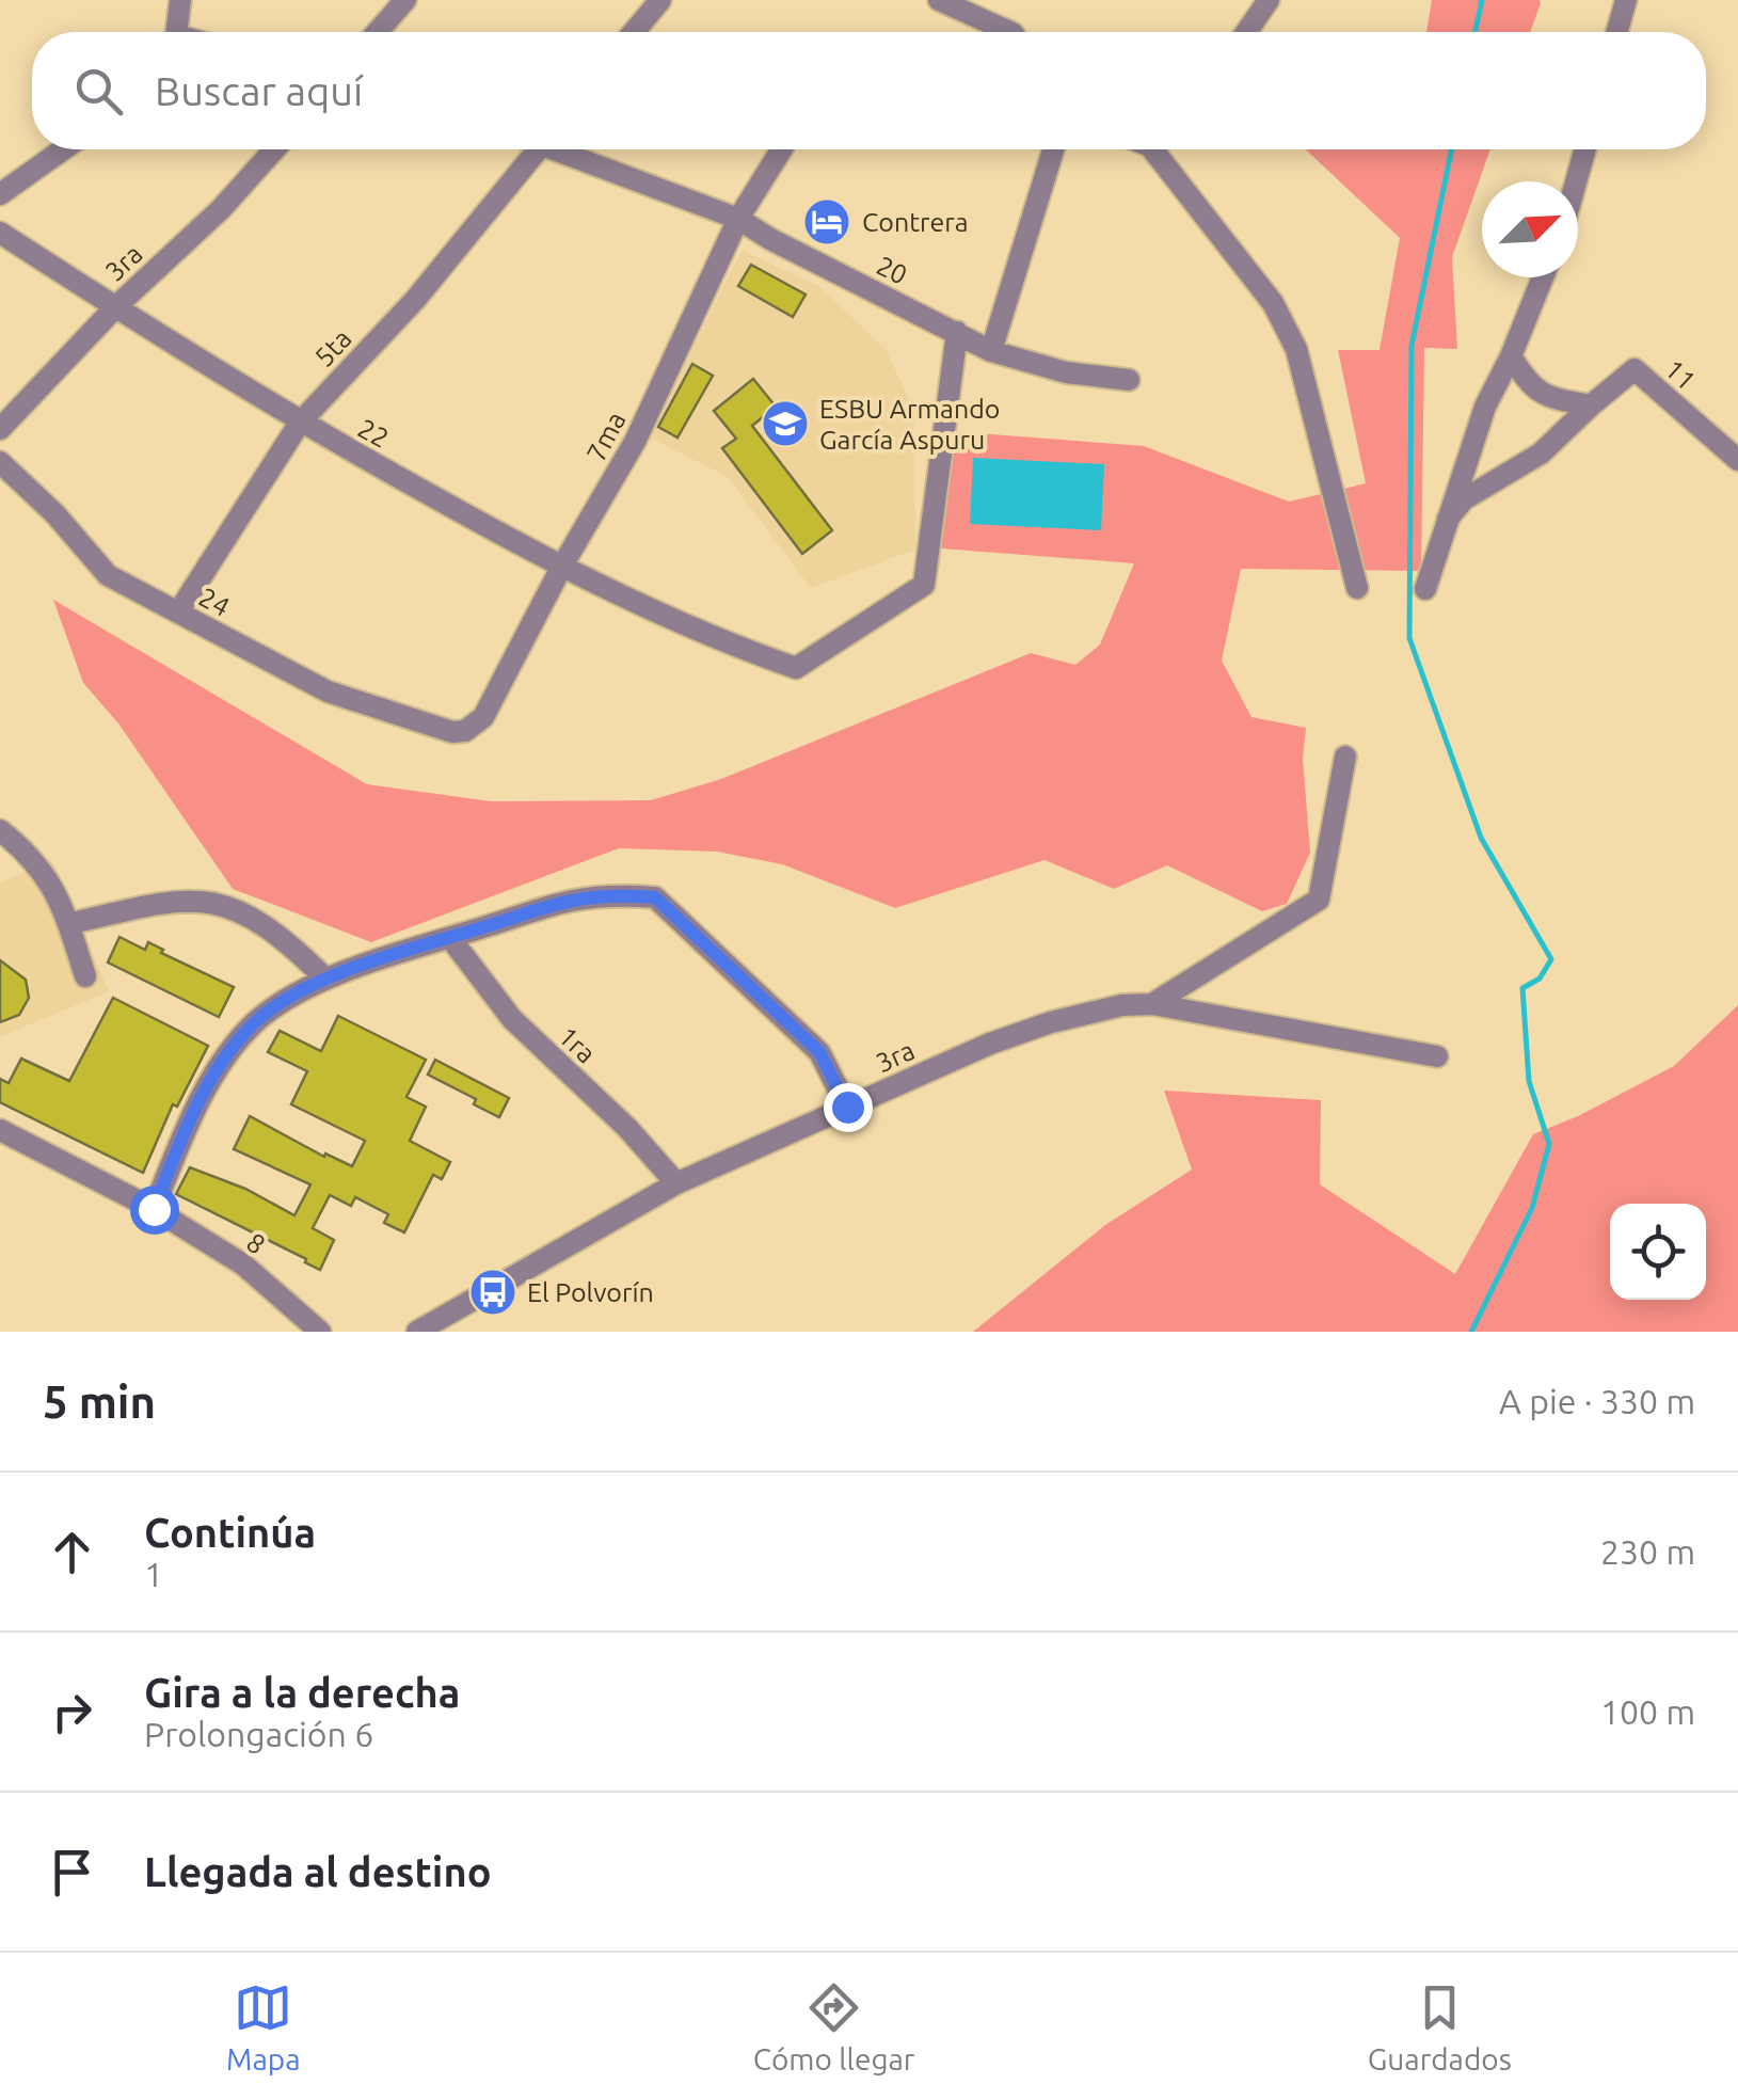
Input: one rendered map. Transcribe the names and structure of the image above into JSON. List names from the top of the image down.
{
  "streets": {
    "street": [
      "3ra",
      "20",
      "5ta",
      "11",
      "22",
      "7ma",
      "24",
      "1ra",
      "8"
    ]
  },
  "crossings": [
    ["3ra", "22"],
    ["3ra", "1ra"],
    ["20", "22"],
    ["20", "7ma"],
    ["5ta", "22"],
    ["5ta", "24"],
    ["22", "7ma"],
    ["7ma", "24"]
  ],
  "places": {
    "hotel": ["Contrera"],
    "school or university": ["ESBU Armando García Aspuru"],
    "bus stop": ["El Polvorín"]
  },
  "north": "top right",
  "page": {
    "search": "Buscar aquí",
    "heading": ["5 min", "A pie · 330 m"],
    "list": [
      ["Continúa", "1", "230 m"],
      ["Gira a la derecha", "Prolongación 6", "100 m"],
      "Llegada al destino"
    ],
    "nav": ["Mapa", "Cómo llegar", "Guardados"]
  }
}
